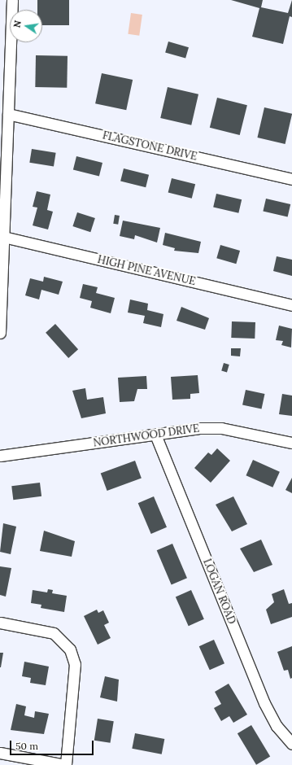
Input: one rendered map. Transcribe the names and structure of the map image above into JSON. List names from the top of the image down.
{
  "streets": {
    "street": [
      "FLAGSTONE DRIVE",
      "HIGH PINE AVENUE",
      "NORTHWOOD DRIVE",
      "LOGAN ROAD"
    ]
  },
  "crossings": [
    ["NORTHWOOD DRIVE", "LOGAN ROAD"]
  ],
  "scale_bar": "50 m",
  "north": "left"
}
